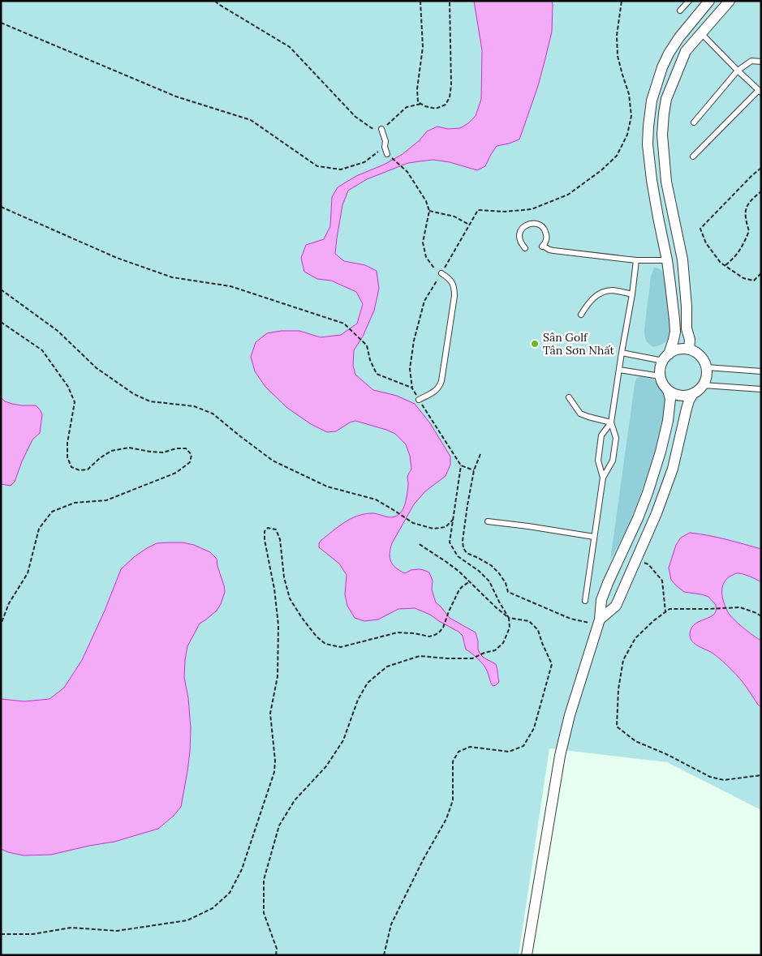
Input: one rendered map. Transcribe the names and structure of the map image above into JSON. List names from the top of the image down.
{
  "places": ["Sân Golf Tân Sơn Nhất"]
}
